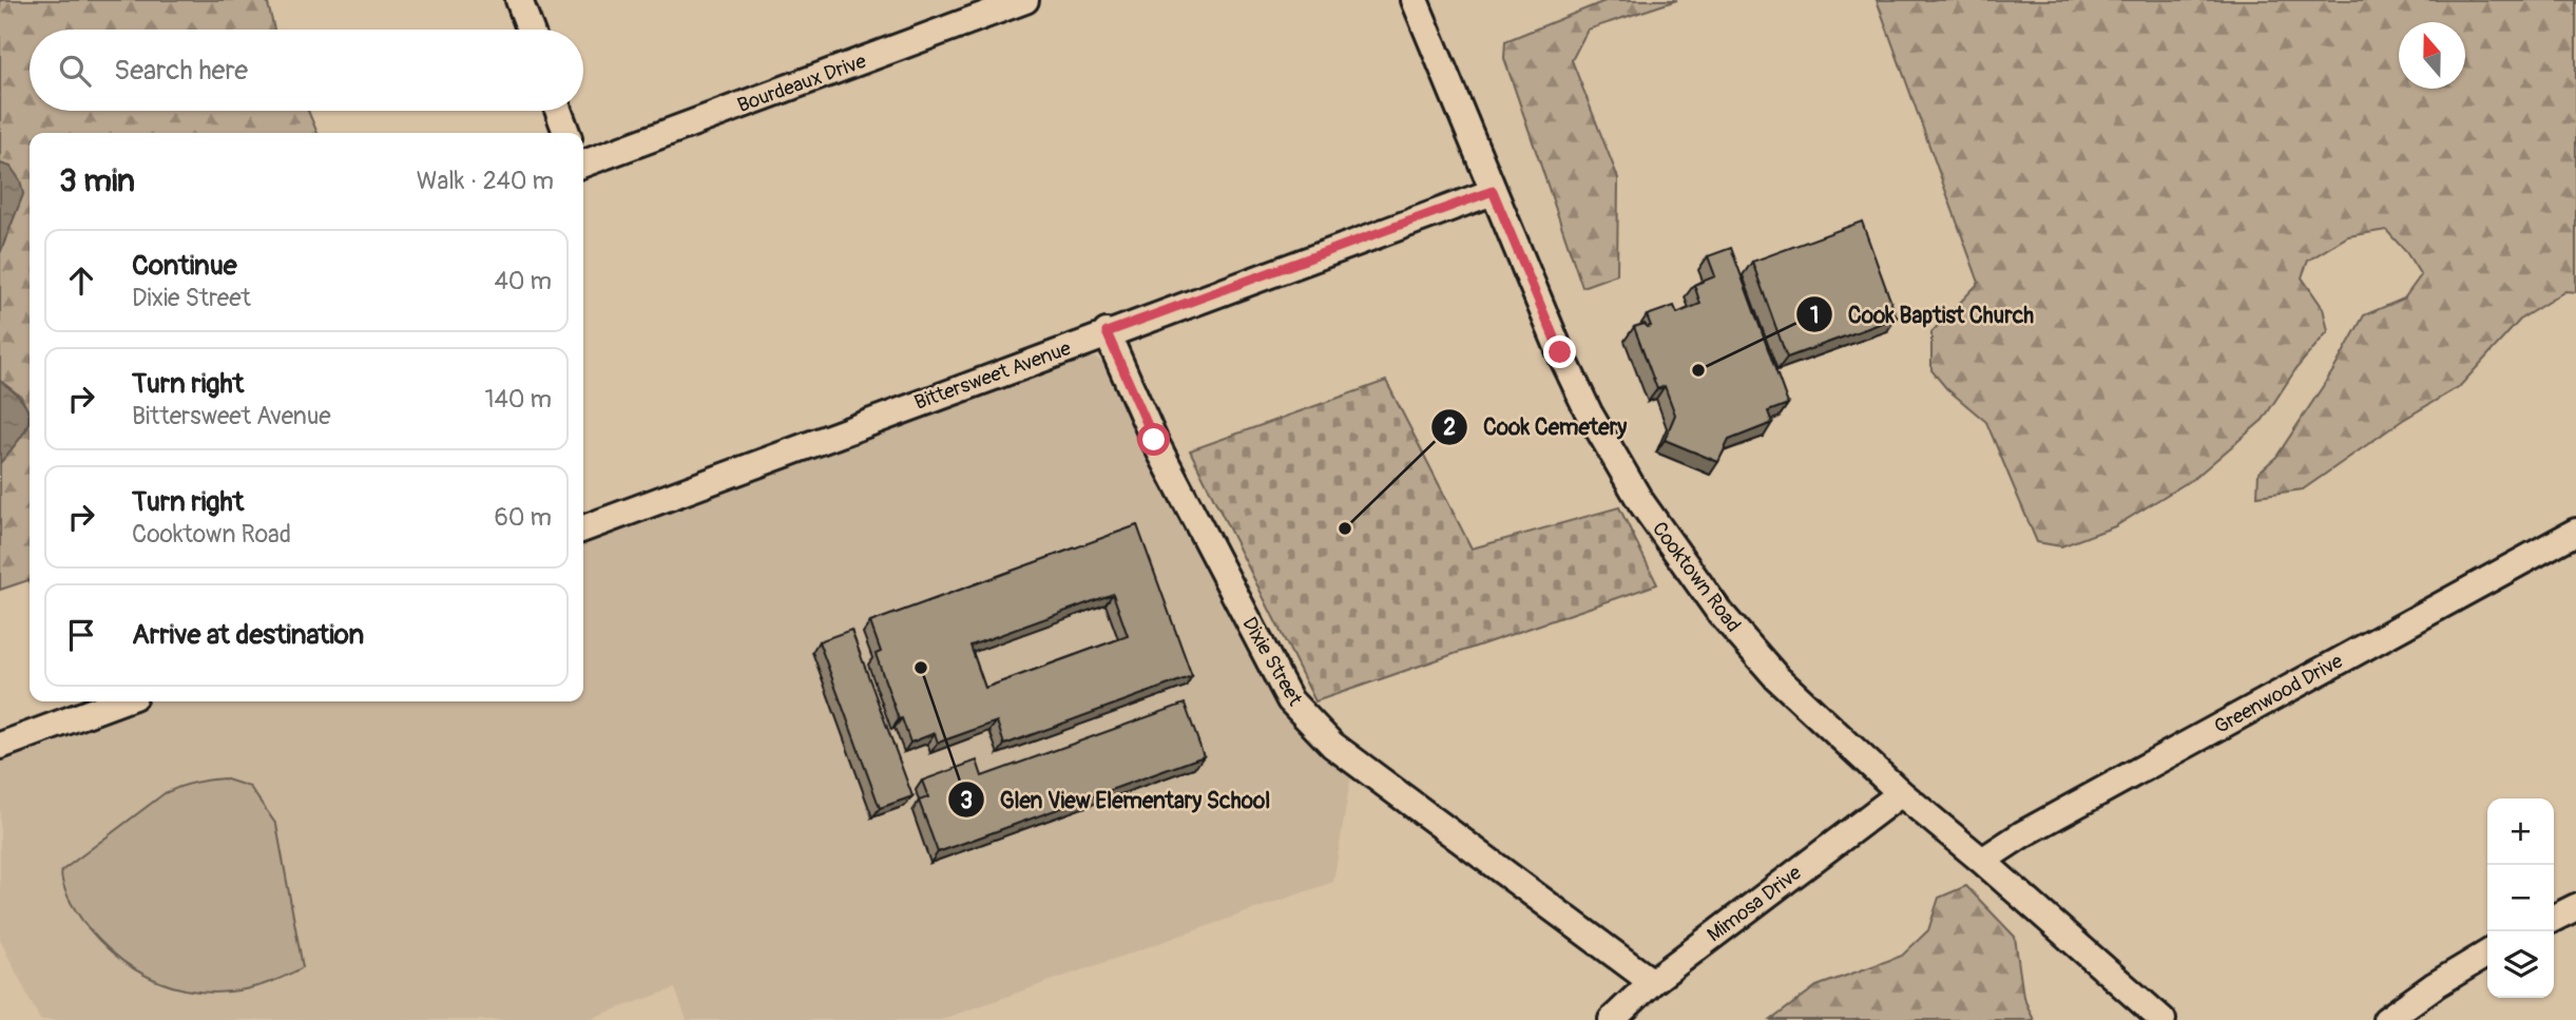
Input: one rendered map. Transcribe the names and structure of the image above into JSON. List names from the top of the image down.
{
  "streets": {
    "street": [
      "Bourdeaux Drive",
      "Bittersweet Avenue",
      "Cooktown Road",
      "Dixie Street",
      "Greenwood Drive",
      "Mimosa Drive"
    ]
  },
  "crossings": [
    ["Bittersweet Avenue", "Cooktown Road"],
    ["Bittersweet Avenue", "Dixie Street"],
    ["Cooktown Road", "Greenwood Drive"],
    ["Cooktown Road", "Mimosa Drive"],
    ["Dixie Street", "Mimosa Drive"]
  ],
  "places": ["Cook Baptist Church", "Cook Cemetery", "Glen View Elementary School"],
  "north": "top",
  "page": {
    "search": "Search here",
    "heading": ["3 min", "Walk · 240 m"],
    "list": [
      ["Continue", "Dixie Street", "40 m"],
      ["Turn right", "Bittersweet Avenue", "140 m"],
      ["Turn right", "Cooktown Road", "60 m"],
      "Arrive at destination"
    ],
    "map_buttons": ["+", "−"]
  }
}
